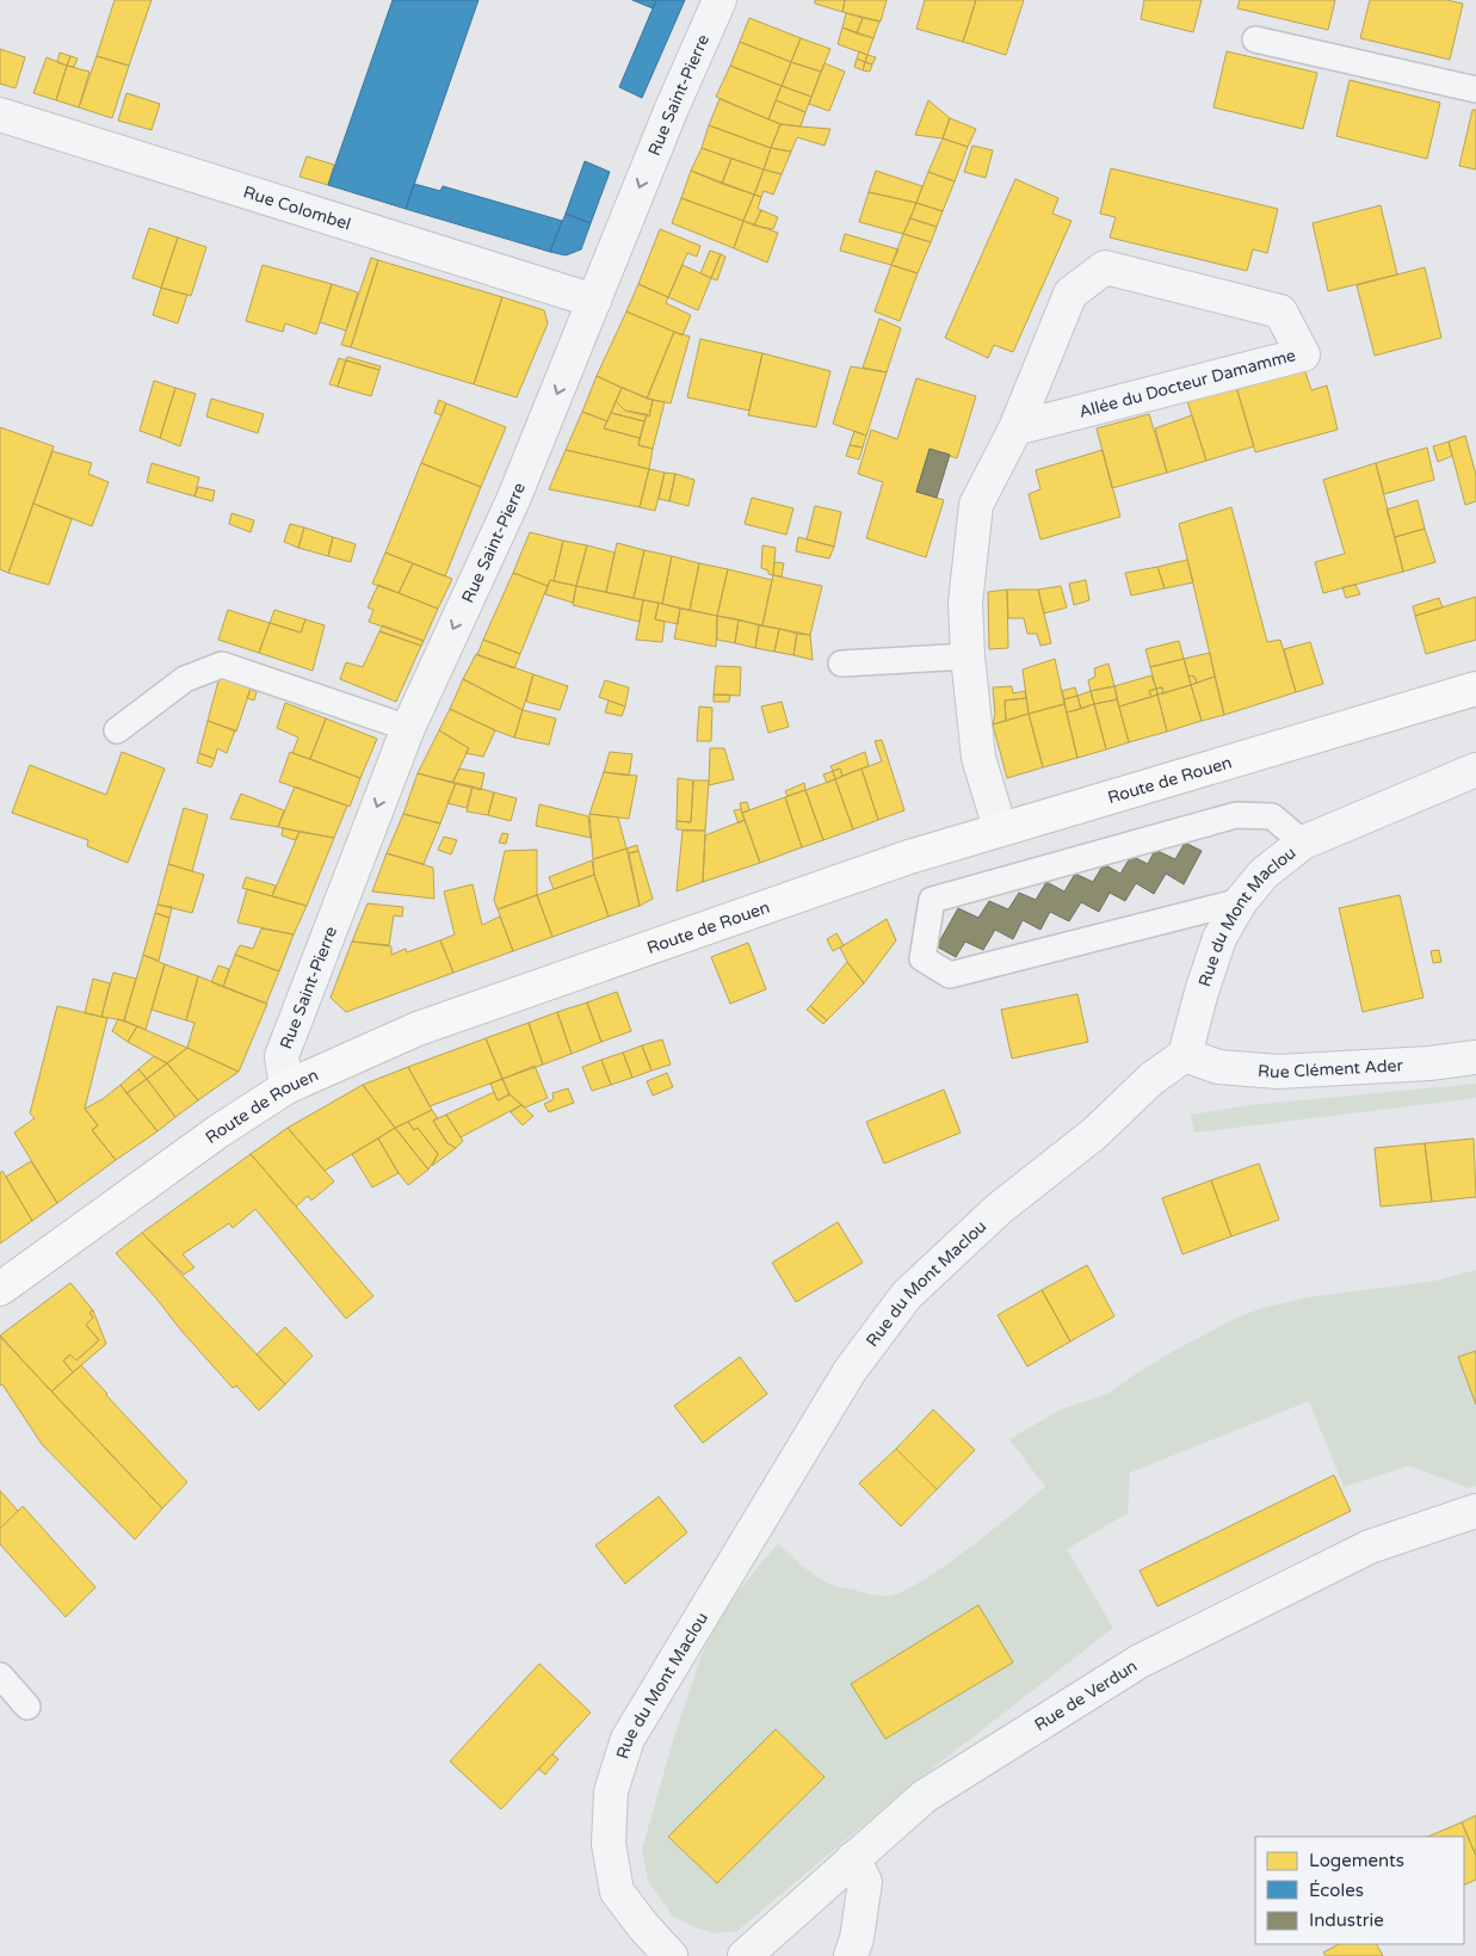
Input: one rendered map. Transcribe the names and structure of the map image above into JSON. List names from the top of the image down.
{
  "streets": {
    "street": [
      "Rue Saint-Pierre",
      "Rue Colombel",
      "Allée du Docteur Damamme",
      "Route de Rouen",
      "Rue du Mont Maclou",
      "Rue Clément Ader",
      "Rue de Verdun"
    ]
  },
  "crossings": [
    ["Rue Saint-Pierre", "Rue Colombel"],
    ["Rue Saint-Pierre", "Route de Rouen"],
    ["Allée du Docteur Damamme", "Route de Rouen"],
    ["Rue du Mont Maclou", "Rue Clément Ader"]
  ],
  "one_way": ["Rue Saint-Pierre"],
  "legend": ["Logements", "Écoles", "Industrie"]
}
